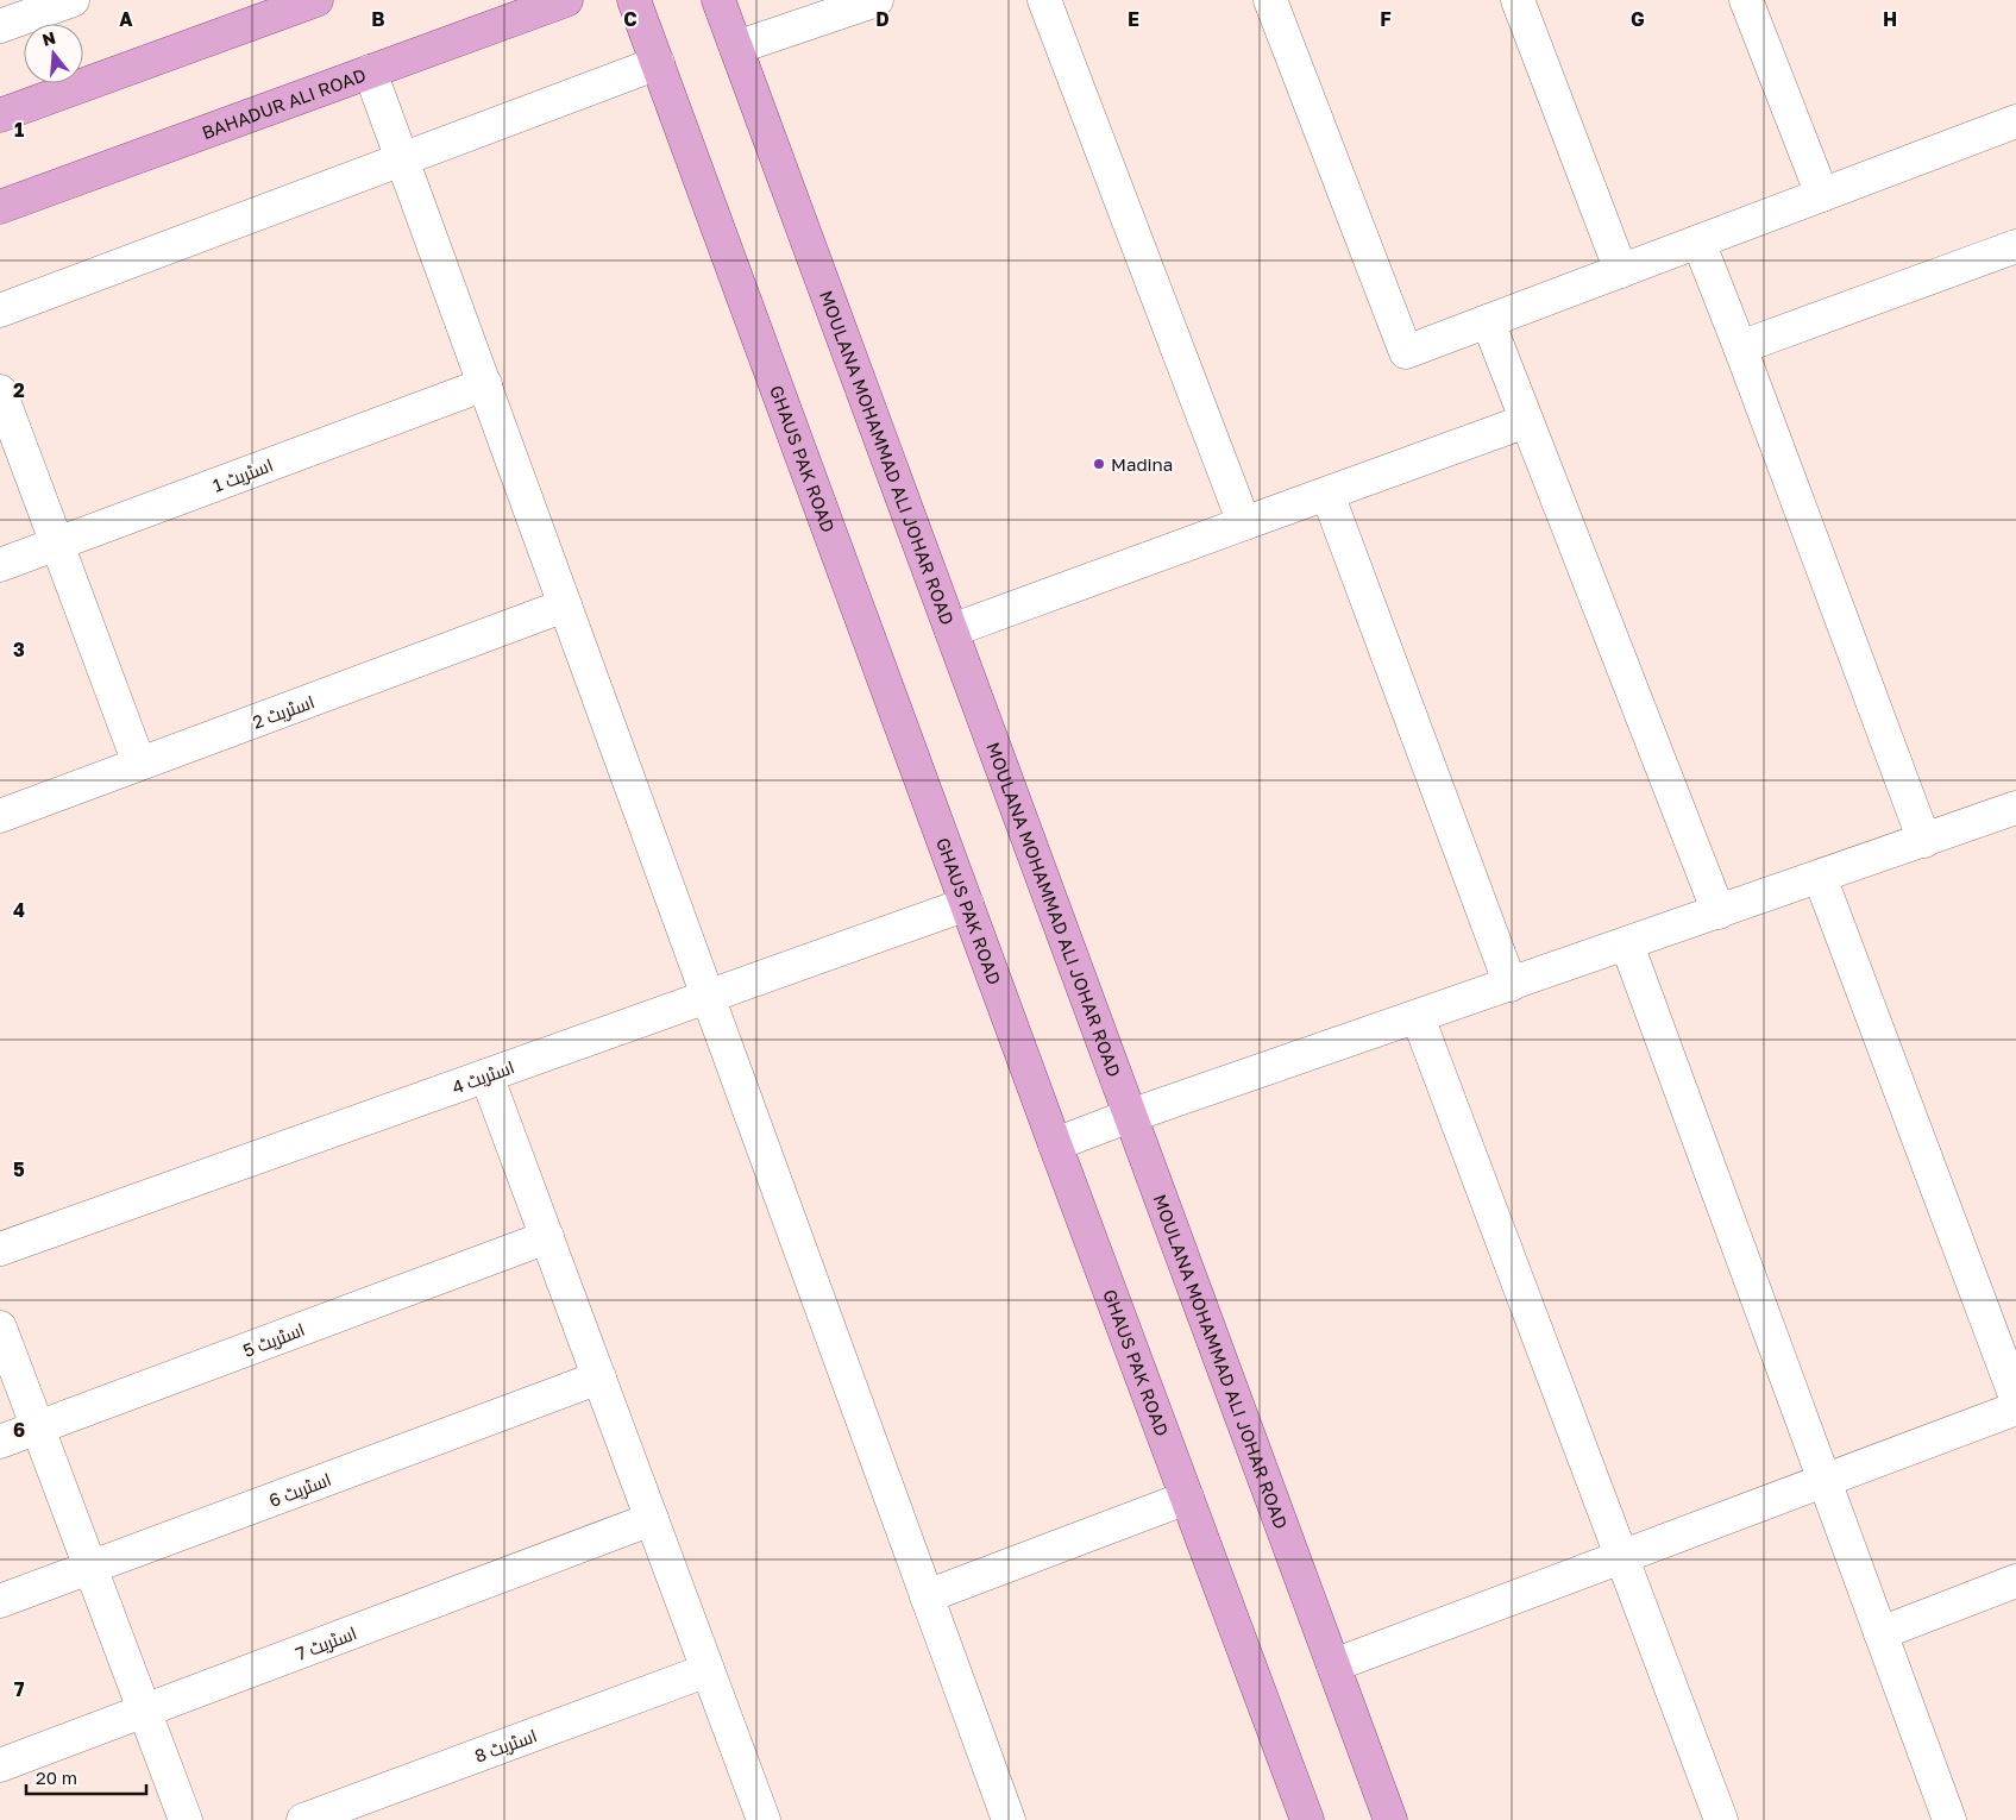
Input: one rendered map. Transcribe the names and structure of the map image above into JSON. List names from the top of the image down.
{
  "streets": {
    "main road": ["BAHADUR ALI ROAD", "GHAUS PAK ROAD", "MOULANA MOHAMMAD ALI JOHAR ROAD"],
    "street": [
      "اسٹریٹ 1",
      "اسٹریٹ 2",
      "اسٹریٹ 4",
      "اسٹریٹ 5",
      "اسٹریٹ 6",
      "اسٹریٹ 7",
      "اسٹریٹ 8"
    ]
  },
  "crossings": [
    ["GHAUS PAK ROAD", "اسٹریٹ 4"]
  ],
  "places": ["Madina"],
  "scale_bar": "20 m",
  "north": "top",
  "grid": {
    "columns": [
      "A",
      "B",
      "C",
      "D",
      "E",
      "F",
      "G",
      "H"
    ],
    "rows": [
      "1",
      "2",
      "3",
      "4",
      "5",
      "6",
      "7"
    ]
  }
}
